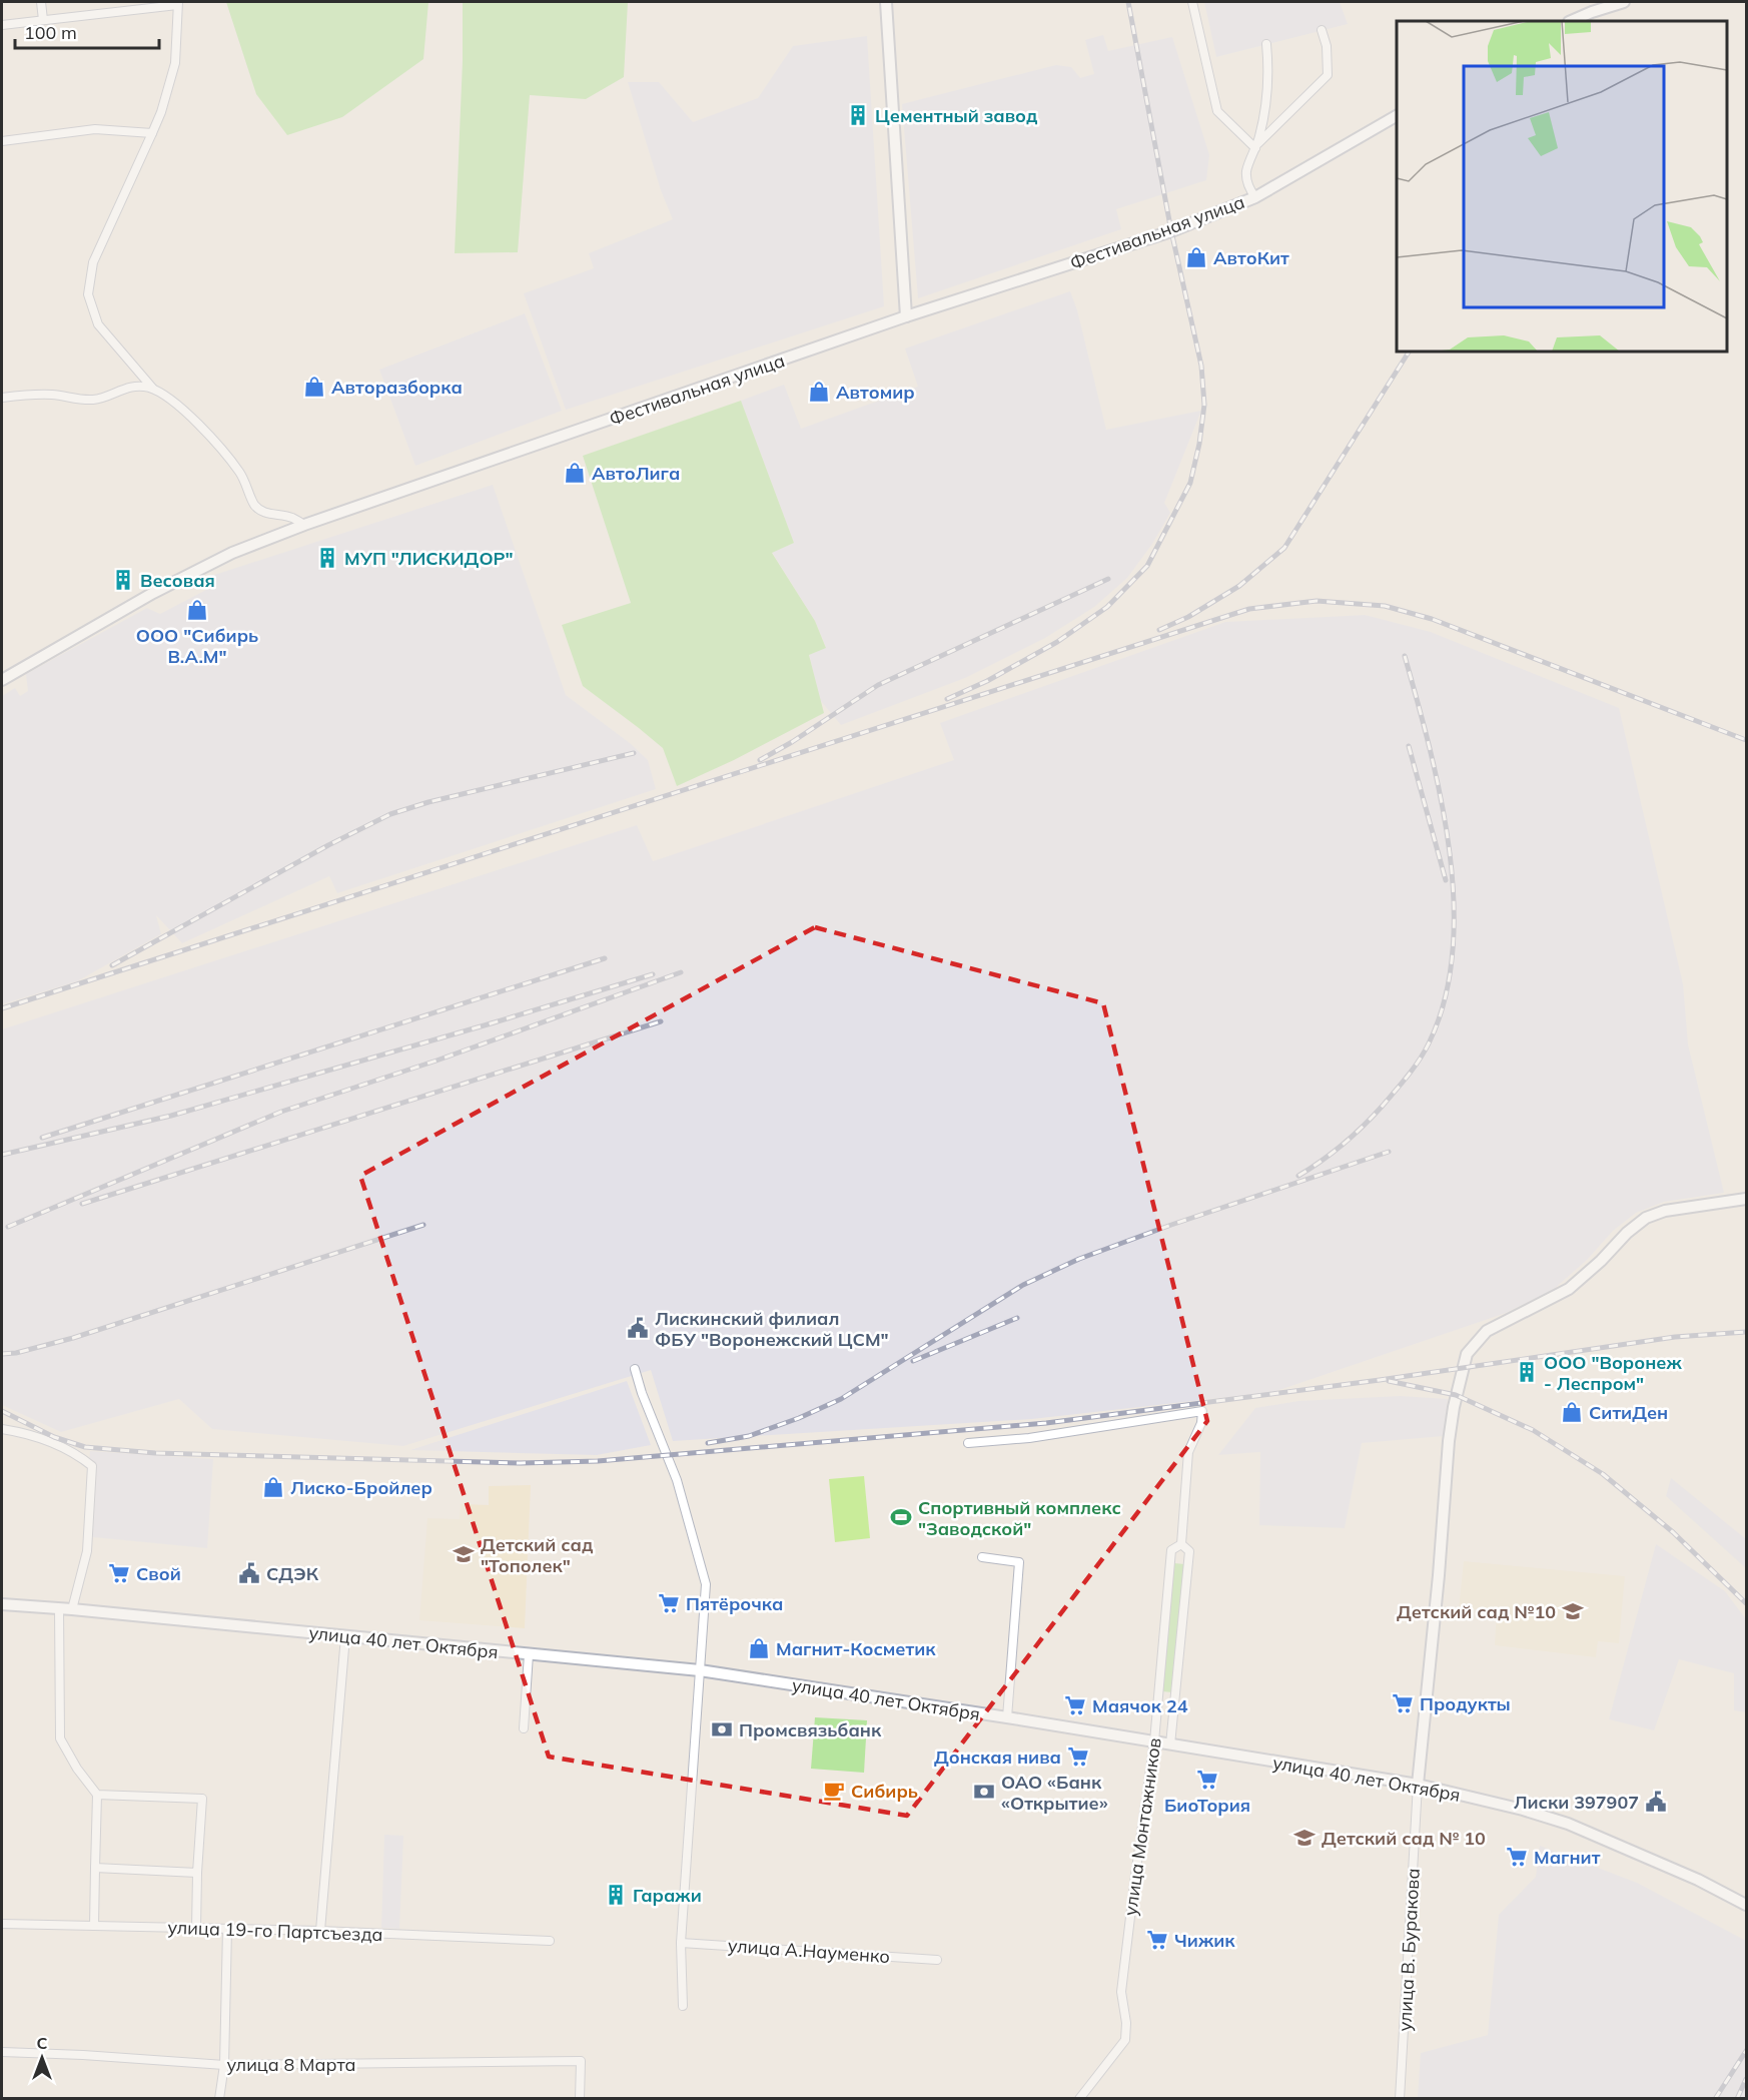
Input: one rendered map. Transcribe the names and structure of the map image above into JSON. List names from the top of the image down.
{
  "streets": {
    "main road": ["Фестивальная улица", "улица 40 лет Октября", "улица В. Буракова"],
    "street": [
      "улица Монтажников",
      "улица 19-го Партсъезда",
      "улица А.Науменко",
      "улица 8 Марта"
    ]
  },
  "crossings": [
    ["улица 40 лет Октября", "улица Монтажников"],
    ["улица 40 лет Октября", "улица В. Буракова"]
  ],
  "places": {
    "building": [
      "Цементный завод",
      "МУП \"ЛИСКИДОР\"",
      "Весовая",
      "ООО \"Воронеж - Леспром\"",
      "Гаражи"
    ],
    "shop": [
      "АвтоКит",
      "Авторазборка",
      "Автомир",
      "АвтоЛига",
      "ООО \"Сибирь В.А.М\"",
      "СитиДен",
      "Лиско-Бройлер",
      "Магнит-Косметик"
    ],
    "public building": ["Лискинский филиал ФБУ \"Воронежский ЦСМ\"", "СДЭК", "Лиски 397907"],
    "sports": ["Спортивный комплекс \"Заводской\""],
    "school or university": ["Детский сад \"Тополек\"", "Детский сад №10", "Детский сад № 10"],
    "supermarket": [
      "Свой",
      "Пятёрочка",
      "Продукты",
      "Маячок 24",
      "Донская нива",
      "БиоТория",
      "Магнит",
      "Чижик"
    ],
    "bank": ["Промсвязьбанк", "ОАО «Банк «Открытие»"],
    "cafe": ["Сибирь"]
  },
  "scale_bar": "100 m",
  "north": "top"
}
